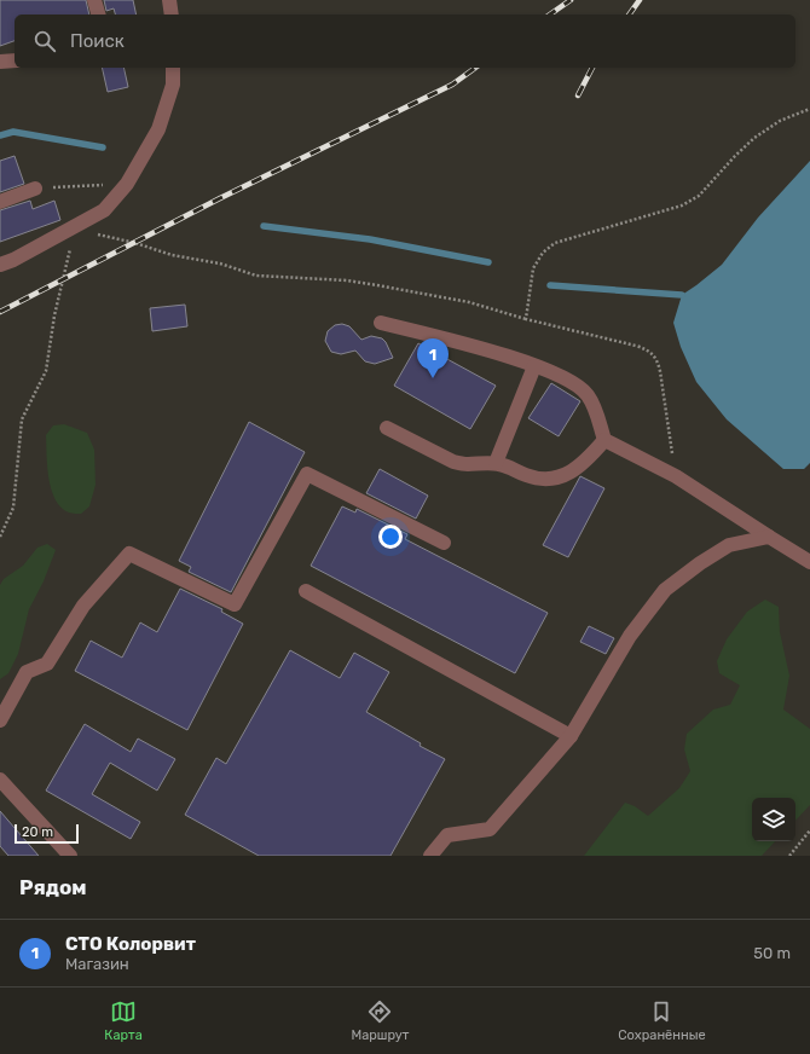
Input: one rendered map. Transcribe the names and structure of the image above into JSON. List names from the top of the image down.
{
  "scale_bar": "20 m",
  "page": {
    "search": "Поиск",
    "pins": "1",
    "scale": "20 m",
    "heading": "Рядом",
    "list": [
      {
        "mark": "1",
        "name": "СТО Колорвит",
        "note": "Магазин",
        "value": "50 m"
      }
    ],
    "nav": ["Карта", "Маршрут", "Сохранённые"]
  }
}
